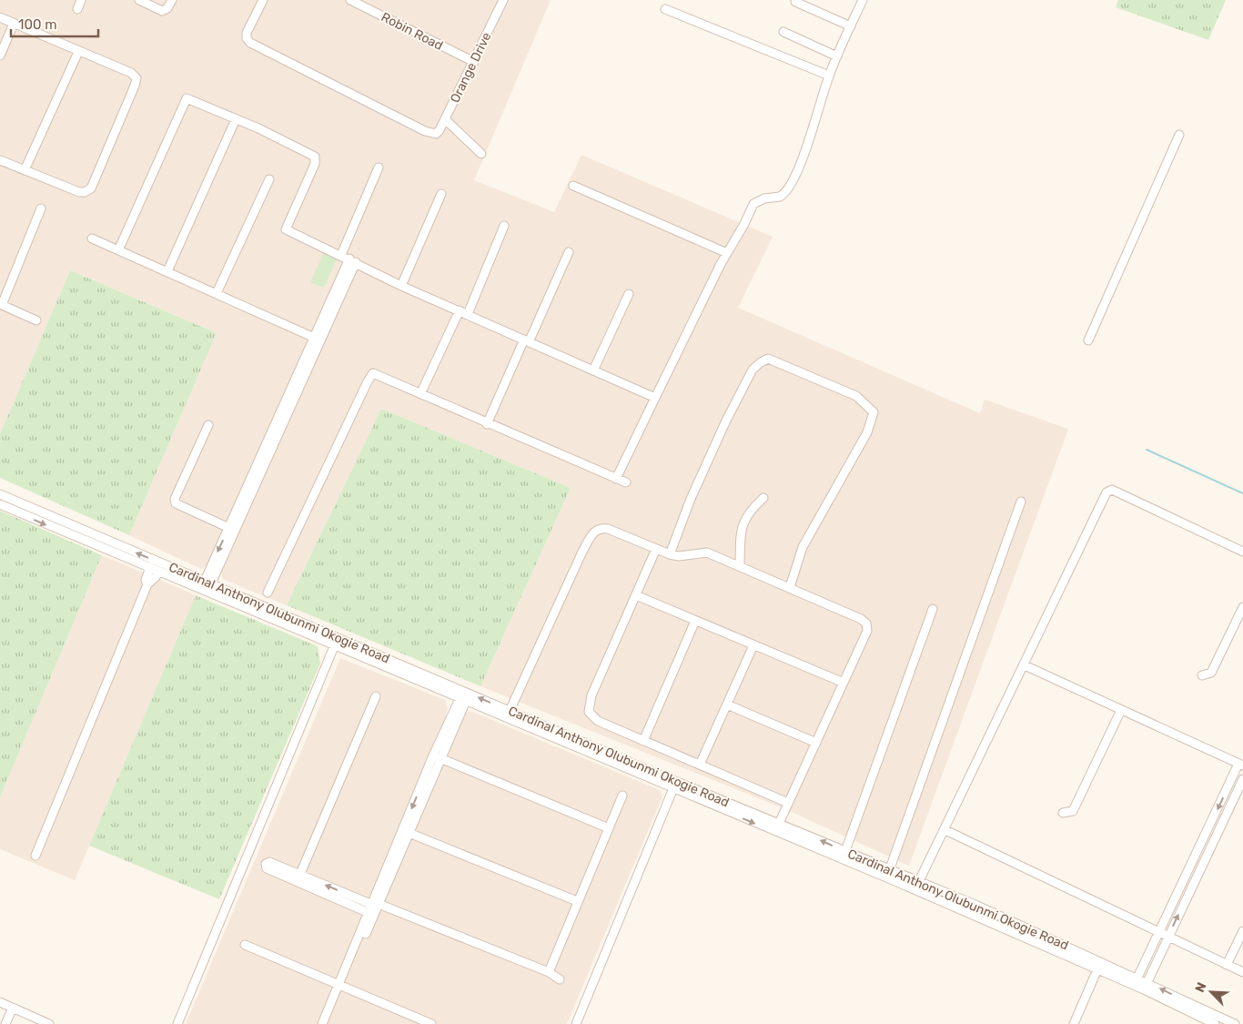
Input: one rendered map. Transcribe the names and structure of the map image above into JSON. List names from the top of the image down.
{
  "streets": {
    "street": ["Robin Road", "Orange Drive", "Cardinal Anthony Olubunmi Okogie Road"]
  },
  "crossings": [
    ["Robin Road", "Orange Drive"]
  ],
  "scale_bar": "100 m",
  "north": "top left"
}
